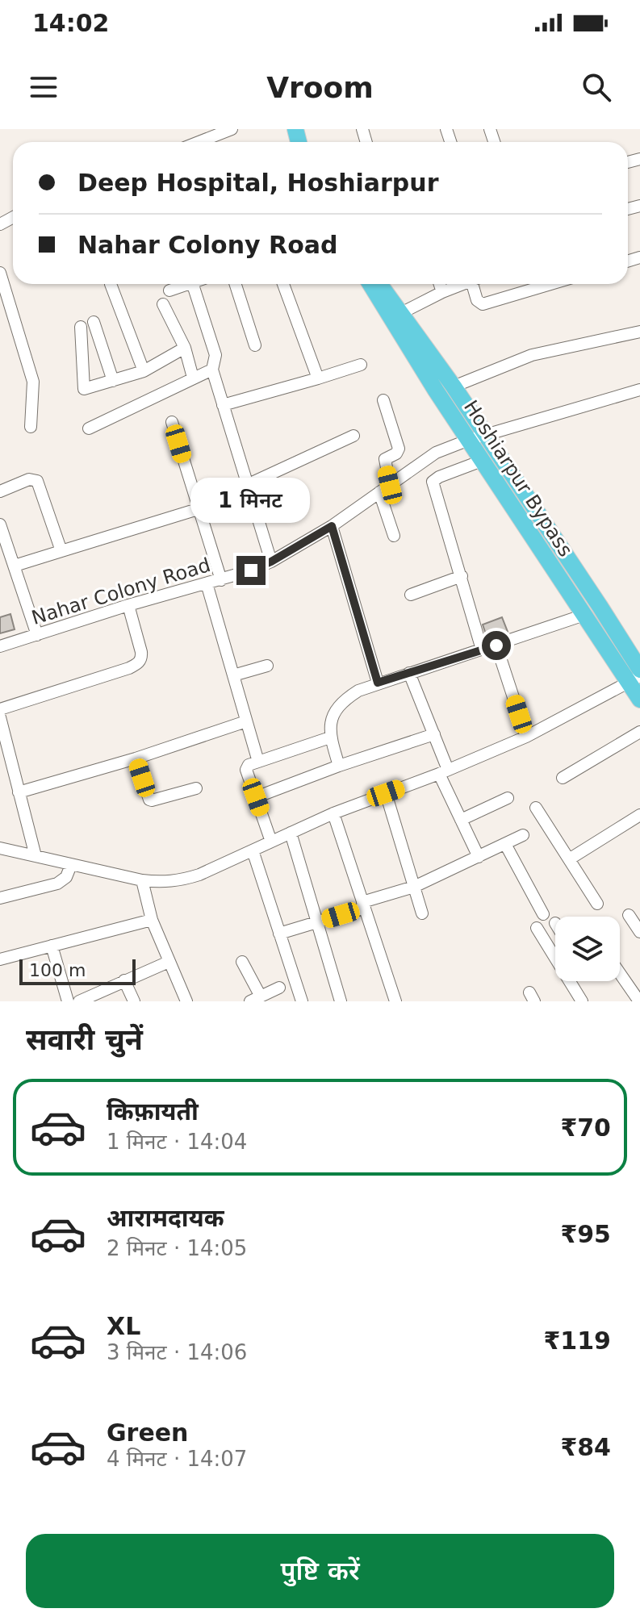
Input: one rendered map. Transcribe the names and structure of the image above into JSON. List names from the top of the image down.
{
  "streets": {
    "highway": ["Hoshiarpur Bypass"],
    "street": ["Nahar Colony Road"]
  },
  "crossings": [
    ["Hoshiarpur Bypass", "Nahar Colony Road"]
  ],
  "scale_bar": "100 m",
  "page": {
    "status": "14:02",
    "header": "Vroom",
    "banner": ["Deep Hospital, Hoshiarpur", "Nahar Colony Road"],
    "bubble": "1 मिनट",
    "scale": "100 m",
    "heading": "सवारी चुनें",
    "list": [
      {
        "name": "किफ़ायती",
        "note": "1 मिनट · 14:04",
        "value": "₹70"
      },
      {
        "name": "आरामदायक",
        "note": "2 मिनट · 14:05",
        "value": "₹95"
      },
      {
        "name": "XL",
        "note": "3 मिनट · 14:06",
        "value": "₹119"
      },
      {
        "name": "Green",
        "note": "4 मिनट · 14:07",
        "value": "₹84"
      }
    ],
    "buttons": "पुष्टि करें"
  }
}
